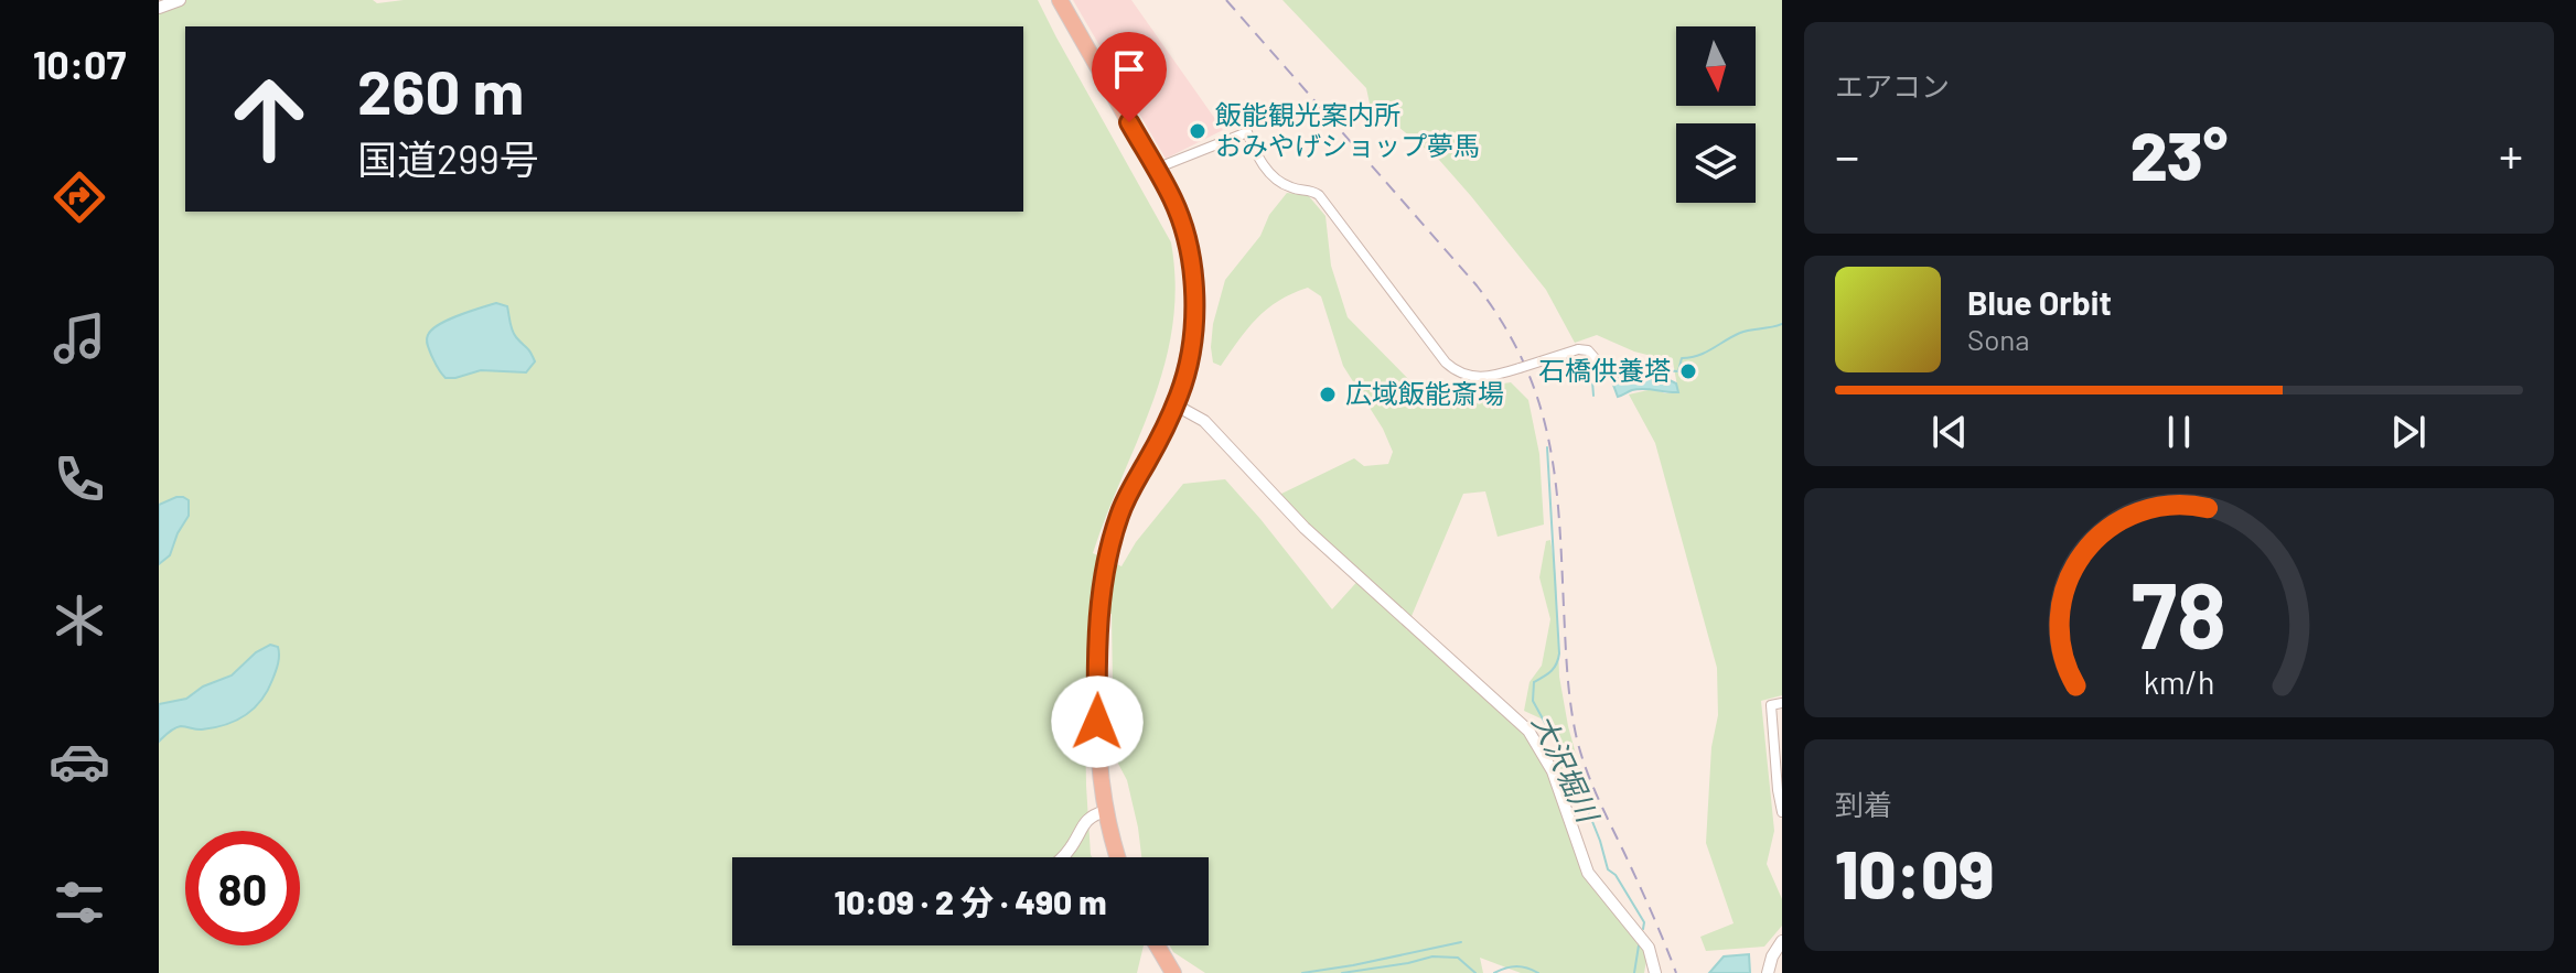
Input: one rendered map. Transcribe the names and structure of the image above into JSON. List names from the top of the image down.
{
  "water": ["大沢堀川"],
  "places": ["飯能観光案内所 おみやげショップ夢馬", "石橋供養塔", "広域飯能斎場"],
  "north": "bottom",
  "page": {
    "tabs": "10:07",
    "tile": [
      "エアコン",
      ["到着", "10:09"]
    ],
    "turn": ["260 m", "国道299号"],
    "heat": ["−", "23°", "+"],
    "song": ["Blue Orbit", "Sona"],
    "limit": "80",
    "trip": "10:09 · 2 分 · 490 m",
    "gauge": ["78", "km/h"]
  }
}
